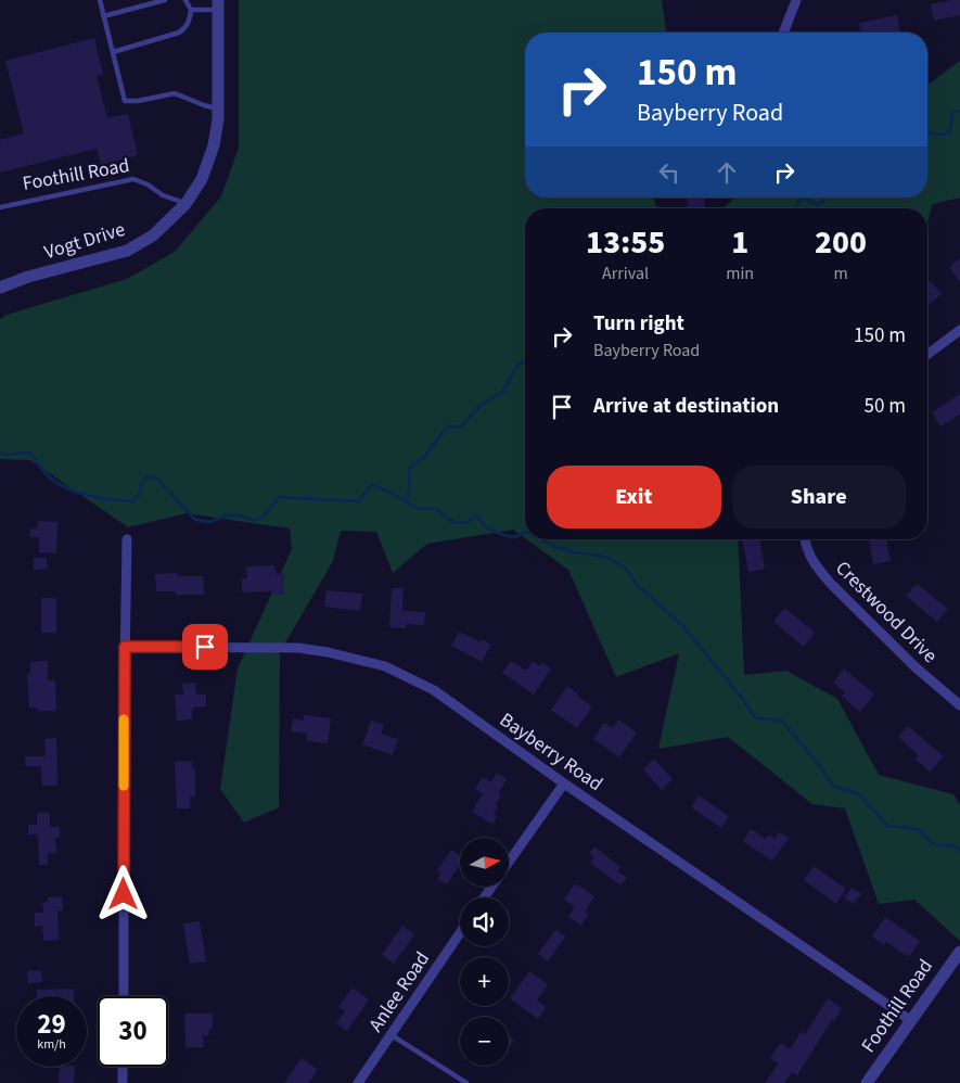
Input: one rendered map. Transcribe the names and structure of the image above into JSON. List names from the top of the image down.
{
  "streets": {
    "street": [
      "Foothill Road",
      "Vogt Drive",
      "Crestwood Drive",
      "Bayberry Road",
      "Anlee Road"
    ]
  },
  "crossings": [
    ["Foothill Road", "Vogt Drive"],
    ["Foothill Road", "Bayberry Road"]
  ],
  "north": "right",
  "page": {
    "turn": ["150 m", "Bayberry Road"],
    "eta": [
      "13:55",
      "Arrival",
      "1",
      "min",
      "200",
      "m"
    ],
    "list": [
      {
        "name": "Turn right",
        "note": "Bayberry Road",
        "value": "150 m"
      },
      {
        "name": "Arrive at destination",
        "value": "50 m"
      }
    ],
    "buttons": ["Exit", "Share"],
    "map_buttons": ["+", "−"],
    "speed": "29 km/h",
    "limit": "30"
  }
}
